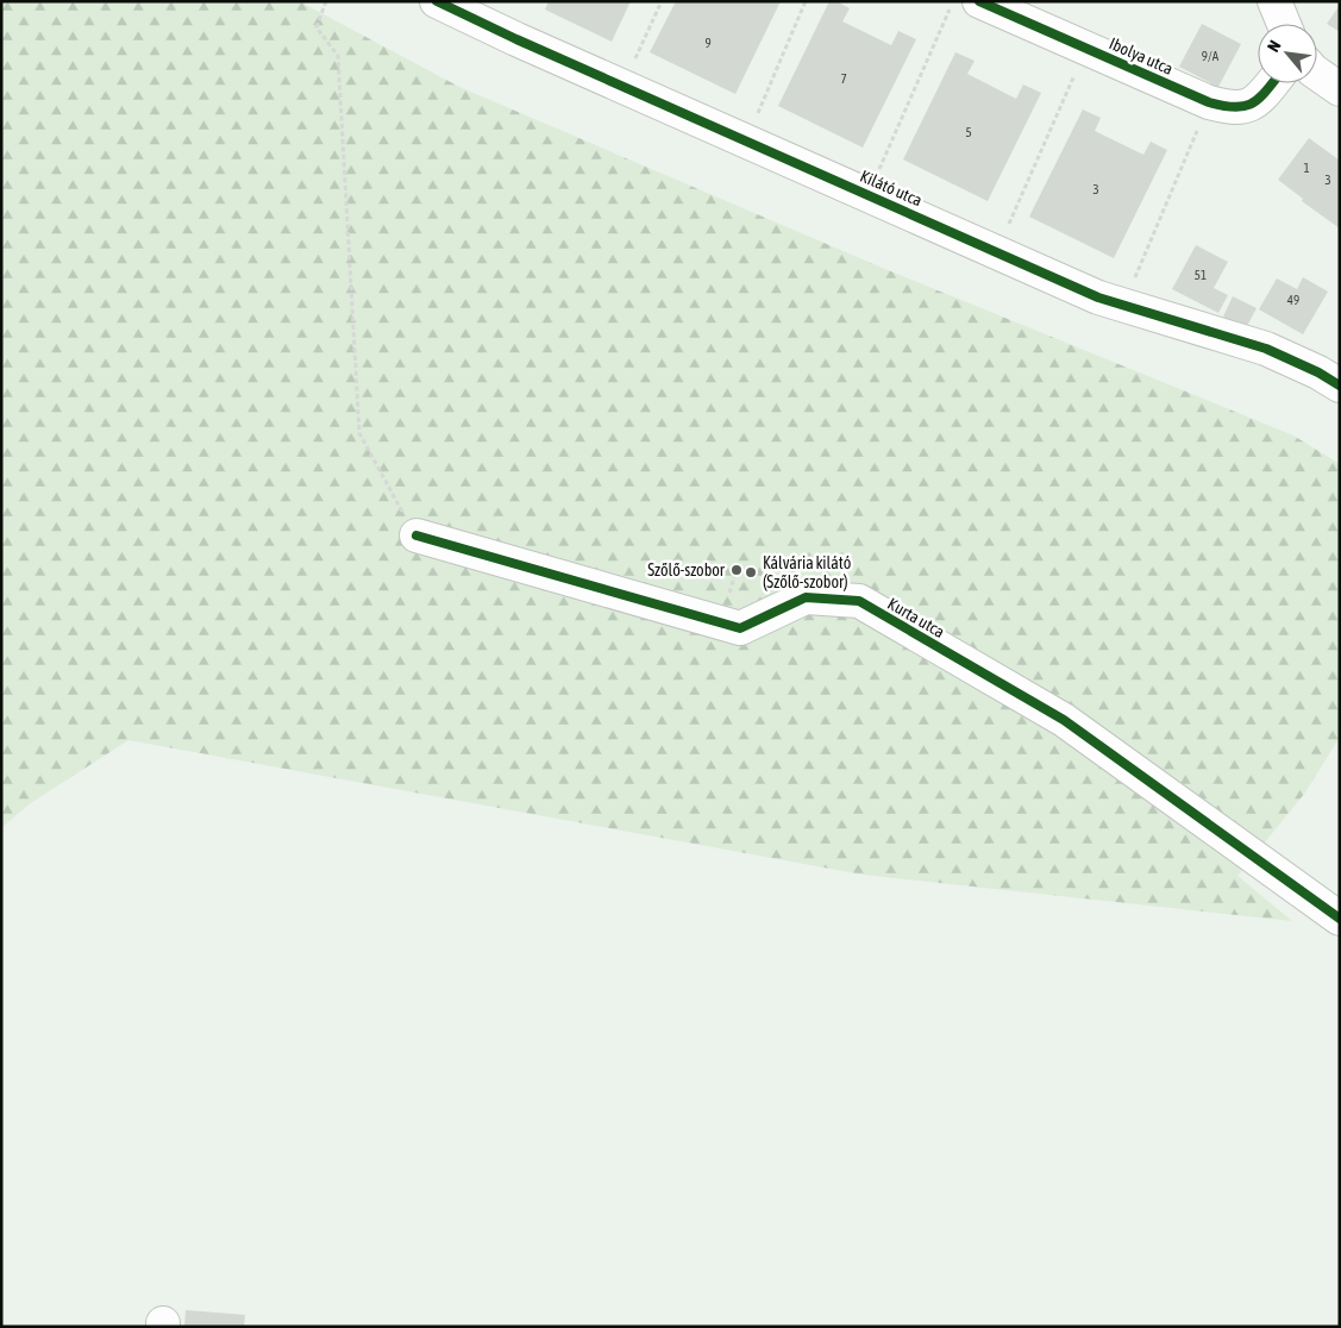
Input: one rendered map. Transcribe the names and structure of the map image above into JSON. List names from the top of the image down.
{
  "streets": {
    "street": ["Ibolya utca", "Kilátó utca", "Kurta utca"]
  },
  "places": ["Szőlő-szobor", "Kálvária kilátó (Szőlő-szobor)"],
  "house_numbers": [
    "9",
    "9/A",
    "7",
    "5",
    "1",
    "3",
    "3",
    "51",
    "49"
  ],
  "north": "top left"
}
